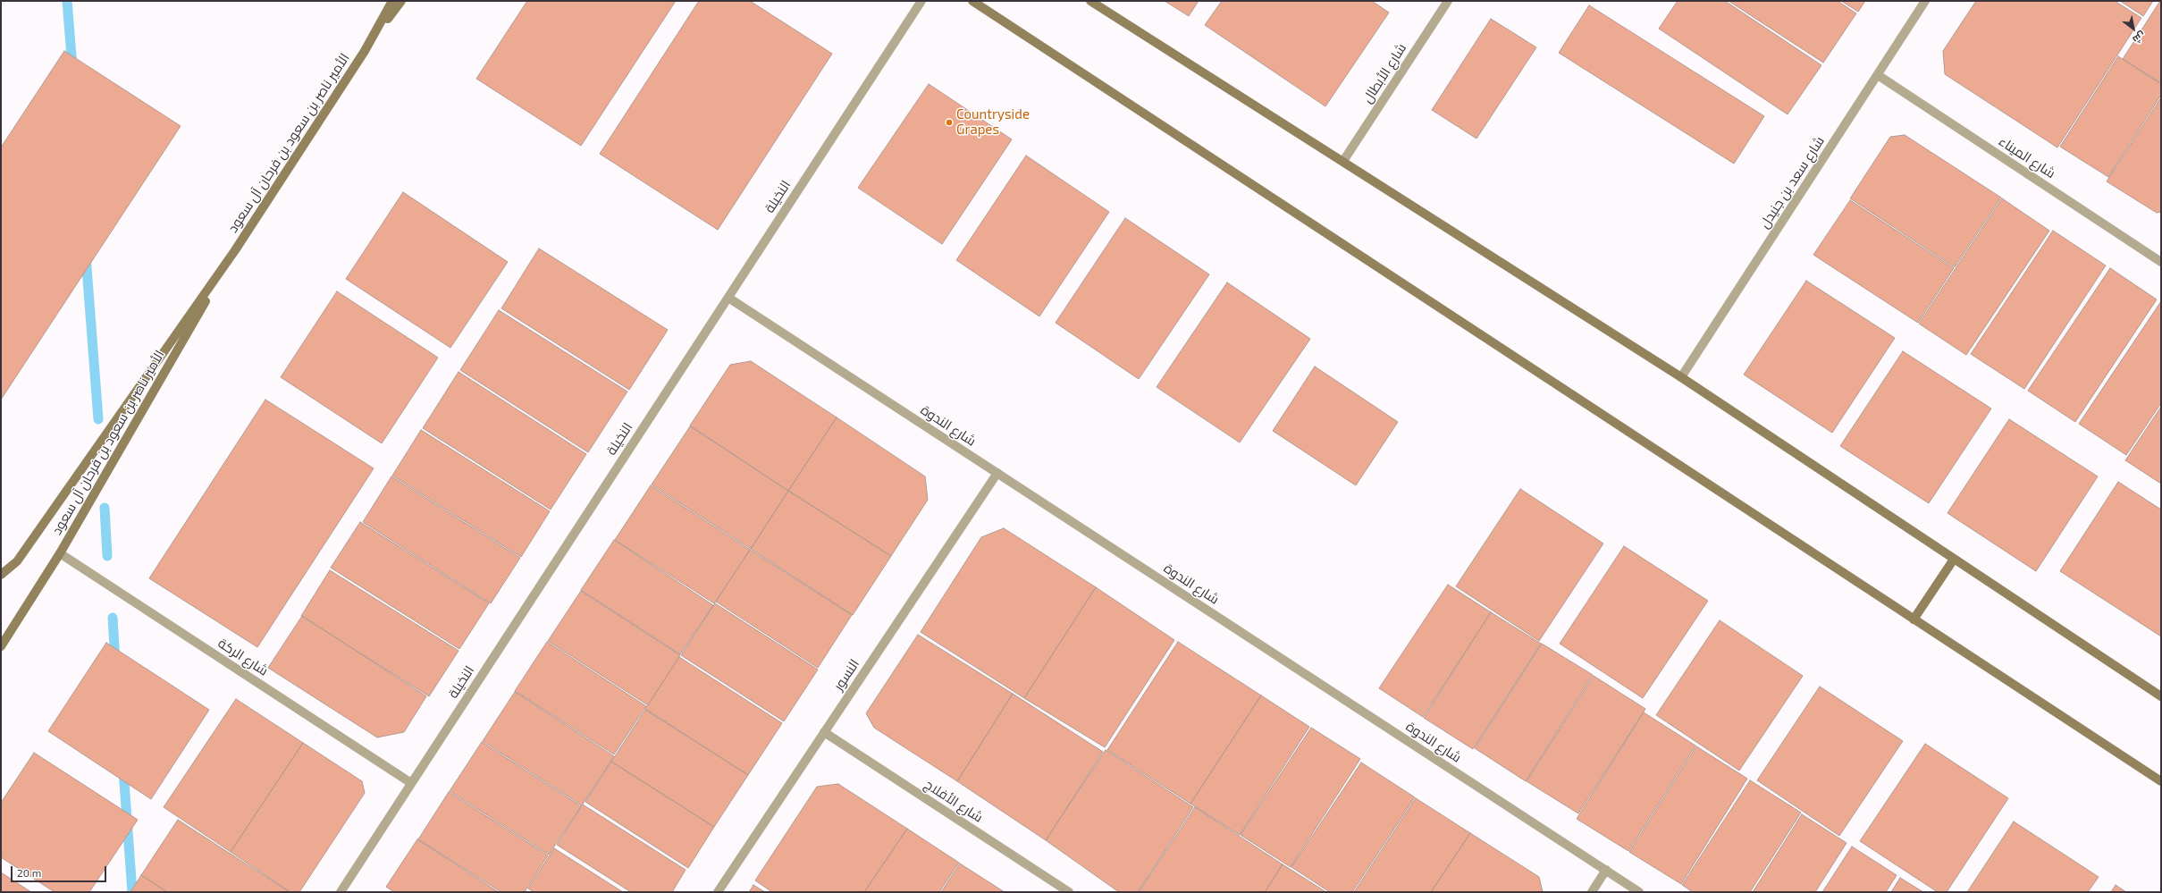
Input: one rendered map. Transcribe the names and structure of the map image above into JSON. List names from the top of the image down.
{
  "streets": {
    "street": [
      "شارع الأبطال",
      "الأمير ناصر بن سعود بن فرحان آل سعود",
      "شارع الميناء",
      "شارع سعد بن جنيدل",
      "النخيلة",
      "شارع الندوة",
      "شارع الركة",
      "النسور",
      "شارع الأفلاج"
    ]
  },
  "crossings": [
    ["الأمير ناصر بن سعود بن فرحان آل سعود", "شارع الركة"],
    ["شارع الميناء", "شارع سعد بن جنيدل"],
    ["النخيلة", "شارع الندوة"],
    ["النخيلة", "شارع الركة"],
    ["شارع الندوة", "النسور"],
    ["النسور", "شارع الأفلاج"]
  ],
  "places": ["Countryside Grapes"],
  "scale_bar": "20 m",
  "north": "bottom right"
}
